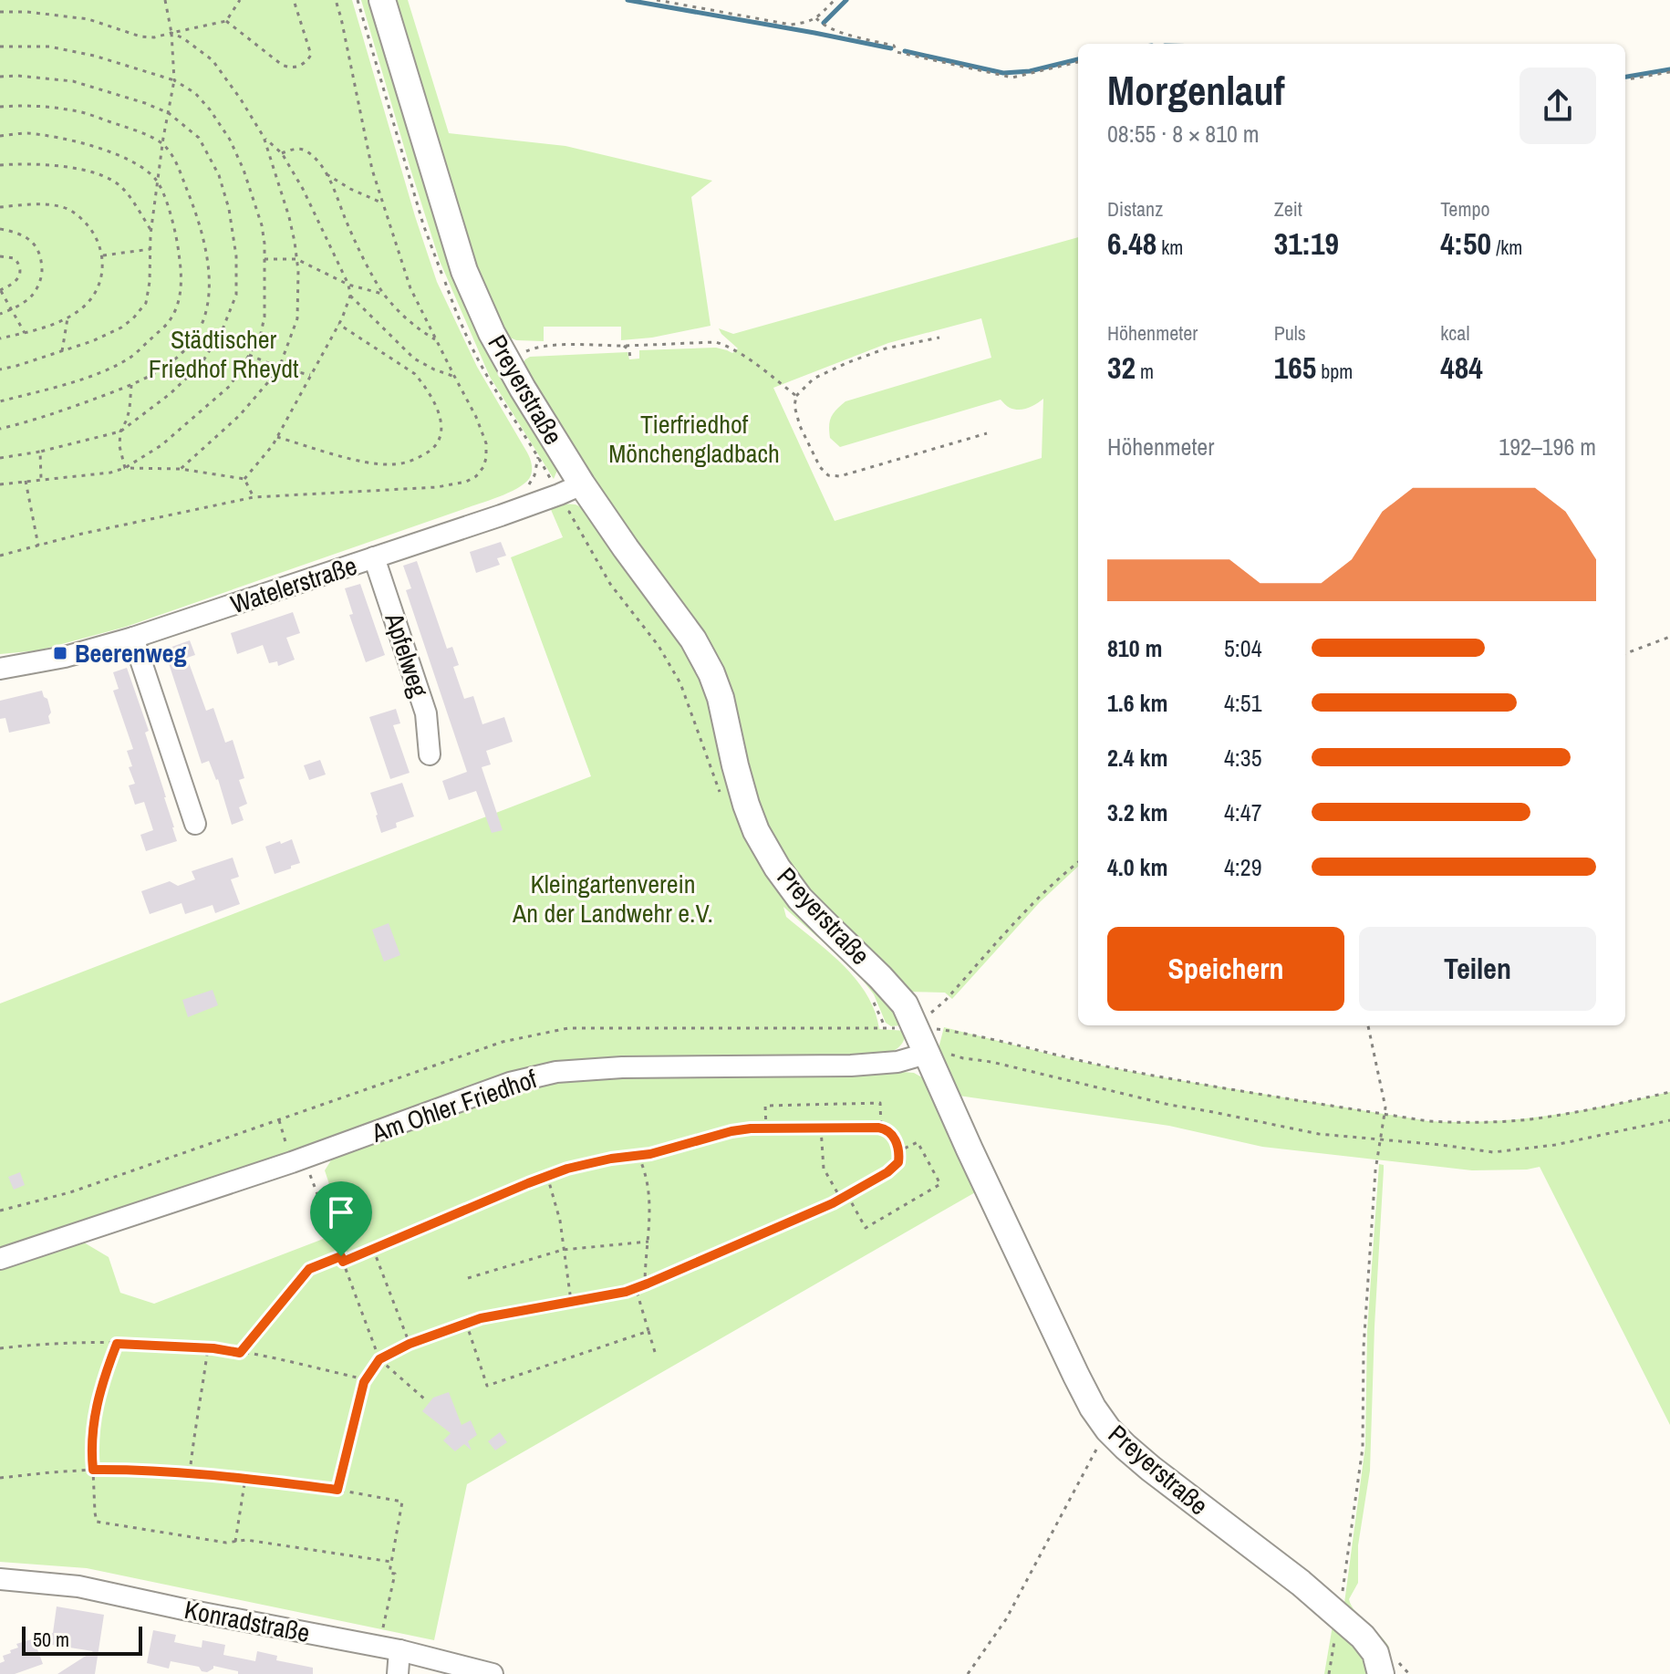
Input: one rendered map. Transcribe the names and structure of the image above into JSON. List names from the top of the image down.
{
  "streets": {
    "main road": ["Preyerstraße"],
    "street": [
      "Watelerstraße",
      "Apfelweg",
      "Am Ohler Friedhof",
      "Konradstraße"
    ]
  },
  "crossings": [
    ["Preyerstraße", "Watelerstraße"],
    ["Preyerstraße", "Am Ohler Friedhof"],
    ["Watelerstraße", "Apfelweg"]
  ],
  "parks": ["Städtischer Friedhof Rheydt", "Tierfriedhof Mönchengladbach", "Kleingartenverein An der Landwehr e.V."],
  "places": {
    "transit": ["Beerenweg"]
  },
  "scale_bar": "50 m",
  "page": {
    "heading": ["Morgenlauf", "08:55 · 8 × 810 m"],
    "stats": [
      ["Distanz", "6.48 km"],
      ["Zeit", "31:19"],
      ["Tempo", "4:50 /km"],
      ["Höhenmeter", "32 m"],
      ["Puls", "165 bpm"],
      ["kcal", "484"]
    ],
    "chart": ["Höhenmeter", "192–196 m"],
    "list": [
      {
        "name": "810 m",
        "note": "5:04"
      },
      {
        "name": "1.6 km",
        "note": "4:51"
      },
      {
        "name": "2.4 km",
        "note": "4:35"
      },
      {
        "name": "3.2 km",
        "note": "4:47"
      },
      {
        "name": "4.0 km",
        "note": "4:29"
      }
    ],
    "buttons": ["Speichern", "Teilen"],
    "scale": "50 m"
  }
}
